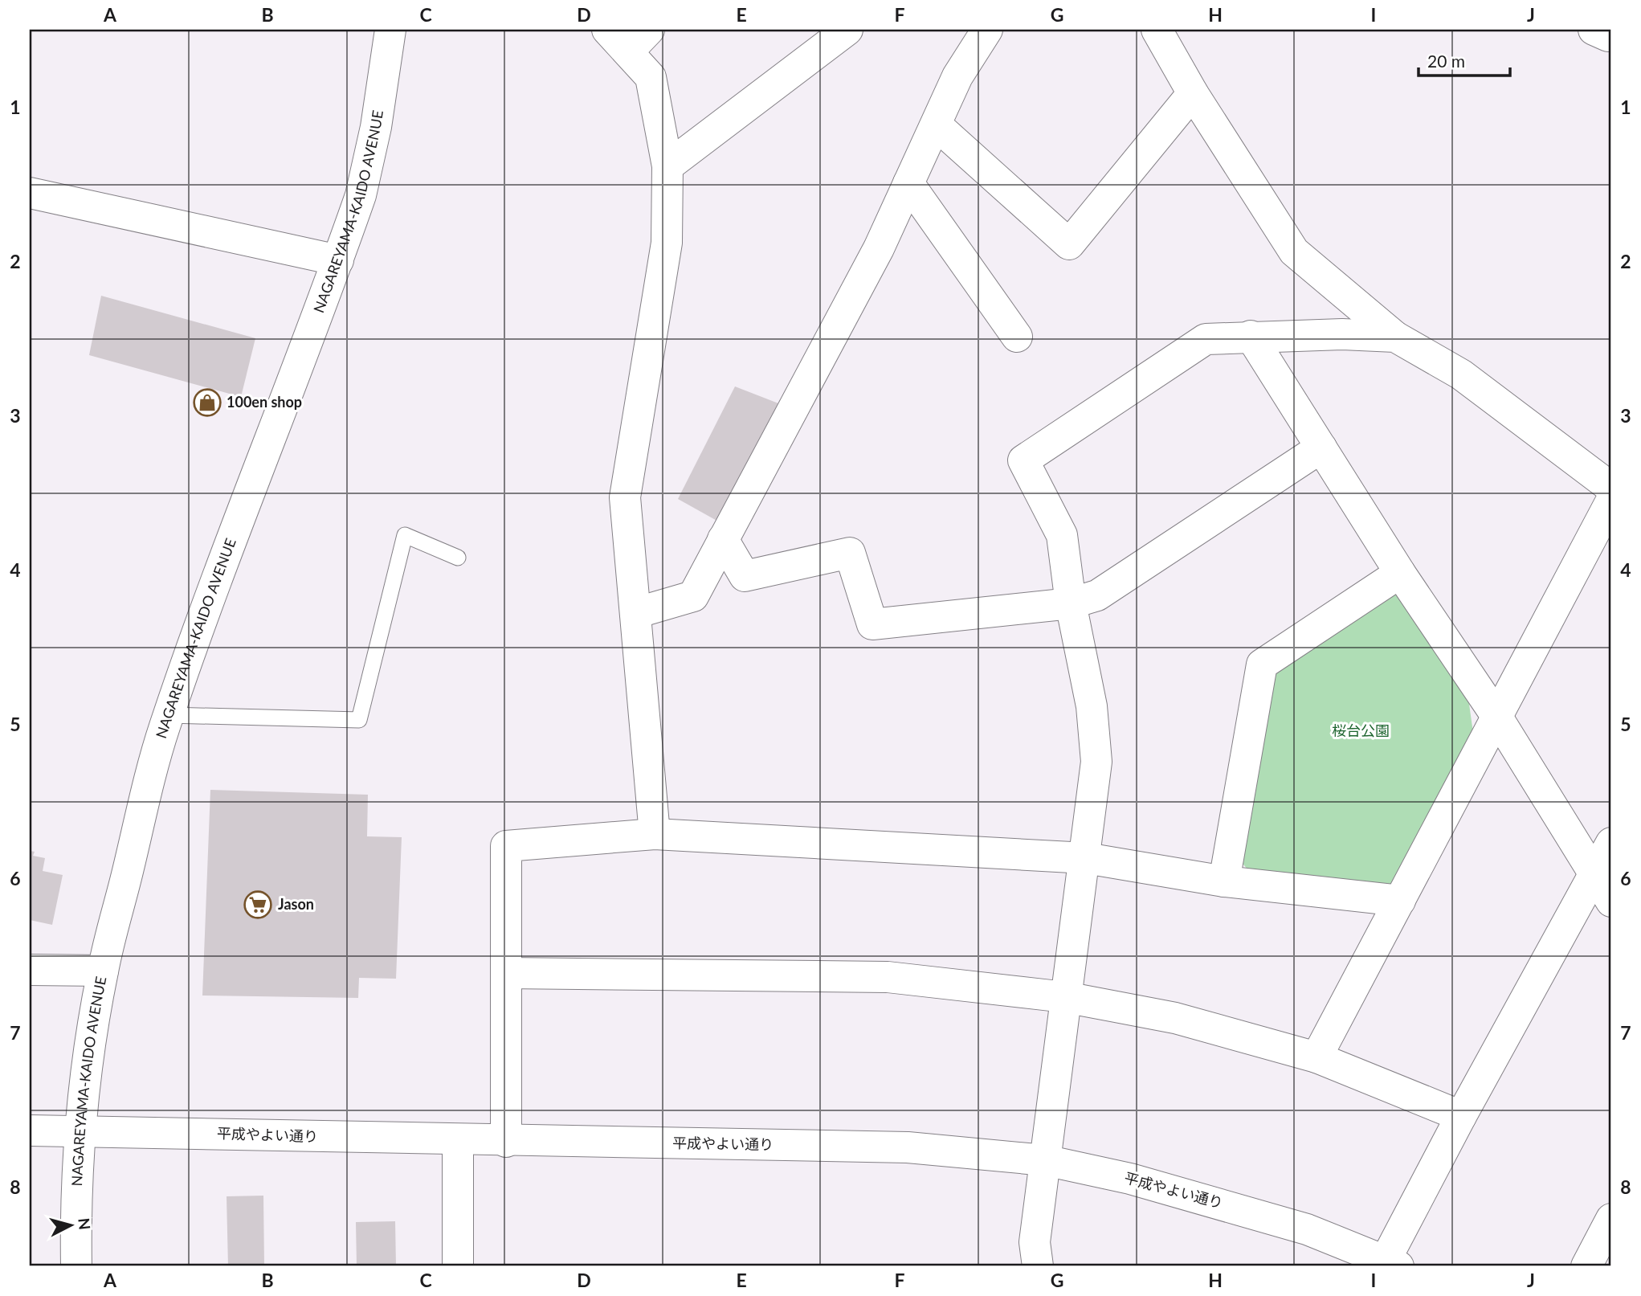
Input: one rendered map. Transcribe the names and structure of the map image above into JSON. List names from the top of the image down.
{
  "streets": {
    "street": ["NAGAREYAMA-KAIDO AVENUE", "平成やよい通り"]
  },
  "crossings": [
    ["NAGAREYAMA-KAIDO AVENUE", "平成やよい通り"]
  ],
  "parks": ["桜台公園"],
  "places": {
    "shop": ["100en shop"],
    "supermarket": ["Jason"]
  },
  "scale_bar": "20 m",
  "north": "right",
  "grid": {
    "columns": [
      "A",
      "B",
      "C",
      "D",
      "E",
      "F",
      "G",
      "H",
      "I",
      "J"
    ],
    "rows": [
      "1",
      "2",
      "3",
      "4",
      "5",
      "6",
      "7",
      "8"
    ]
  }
}
